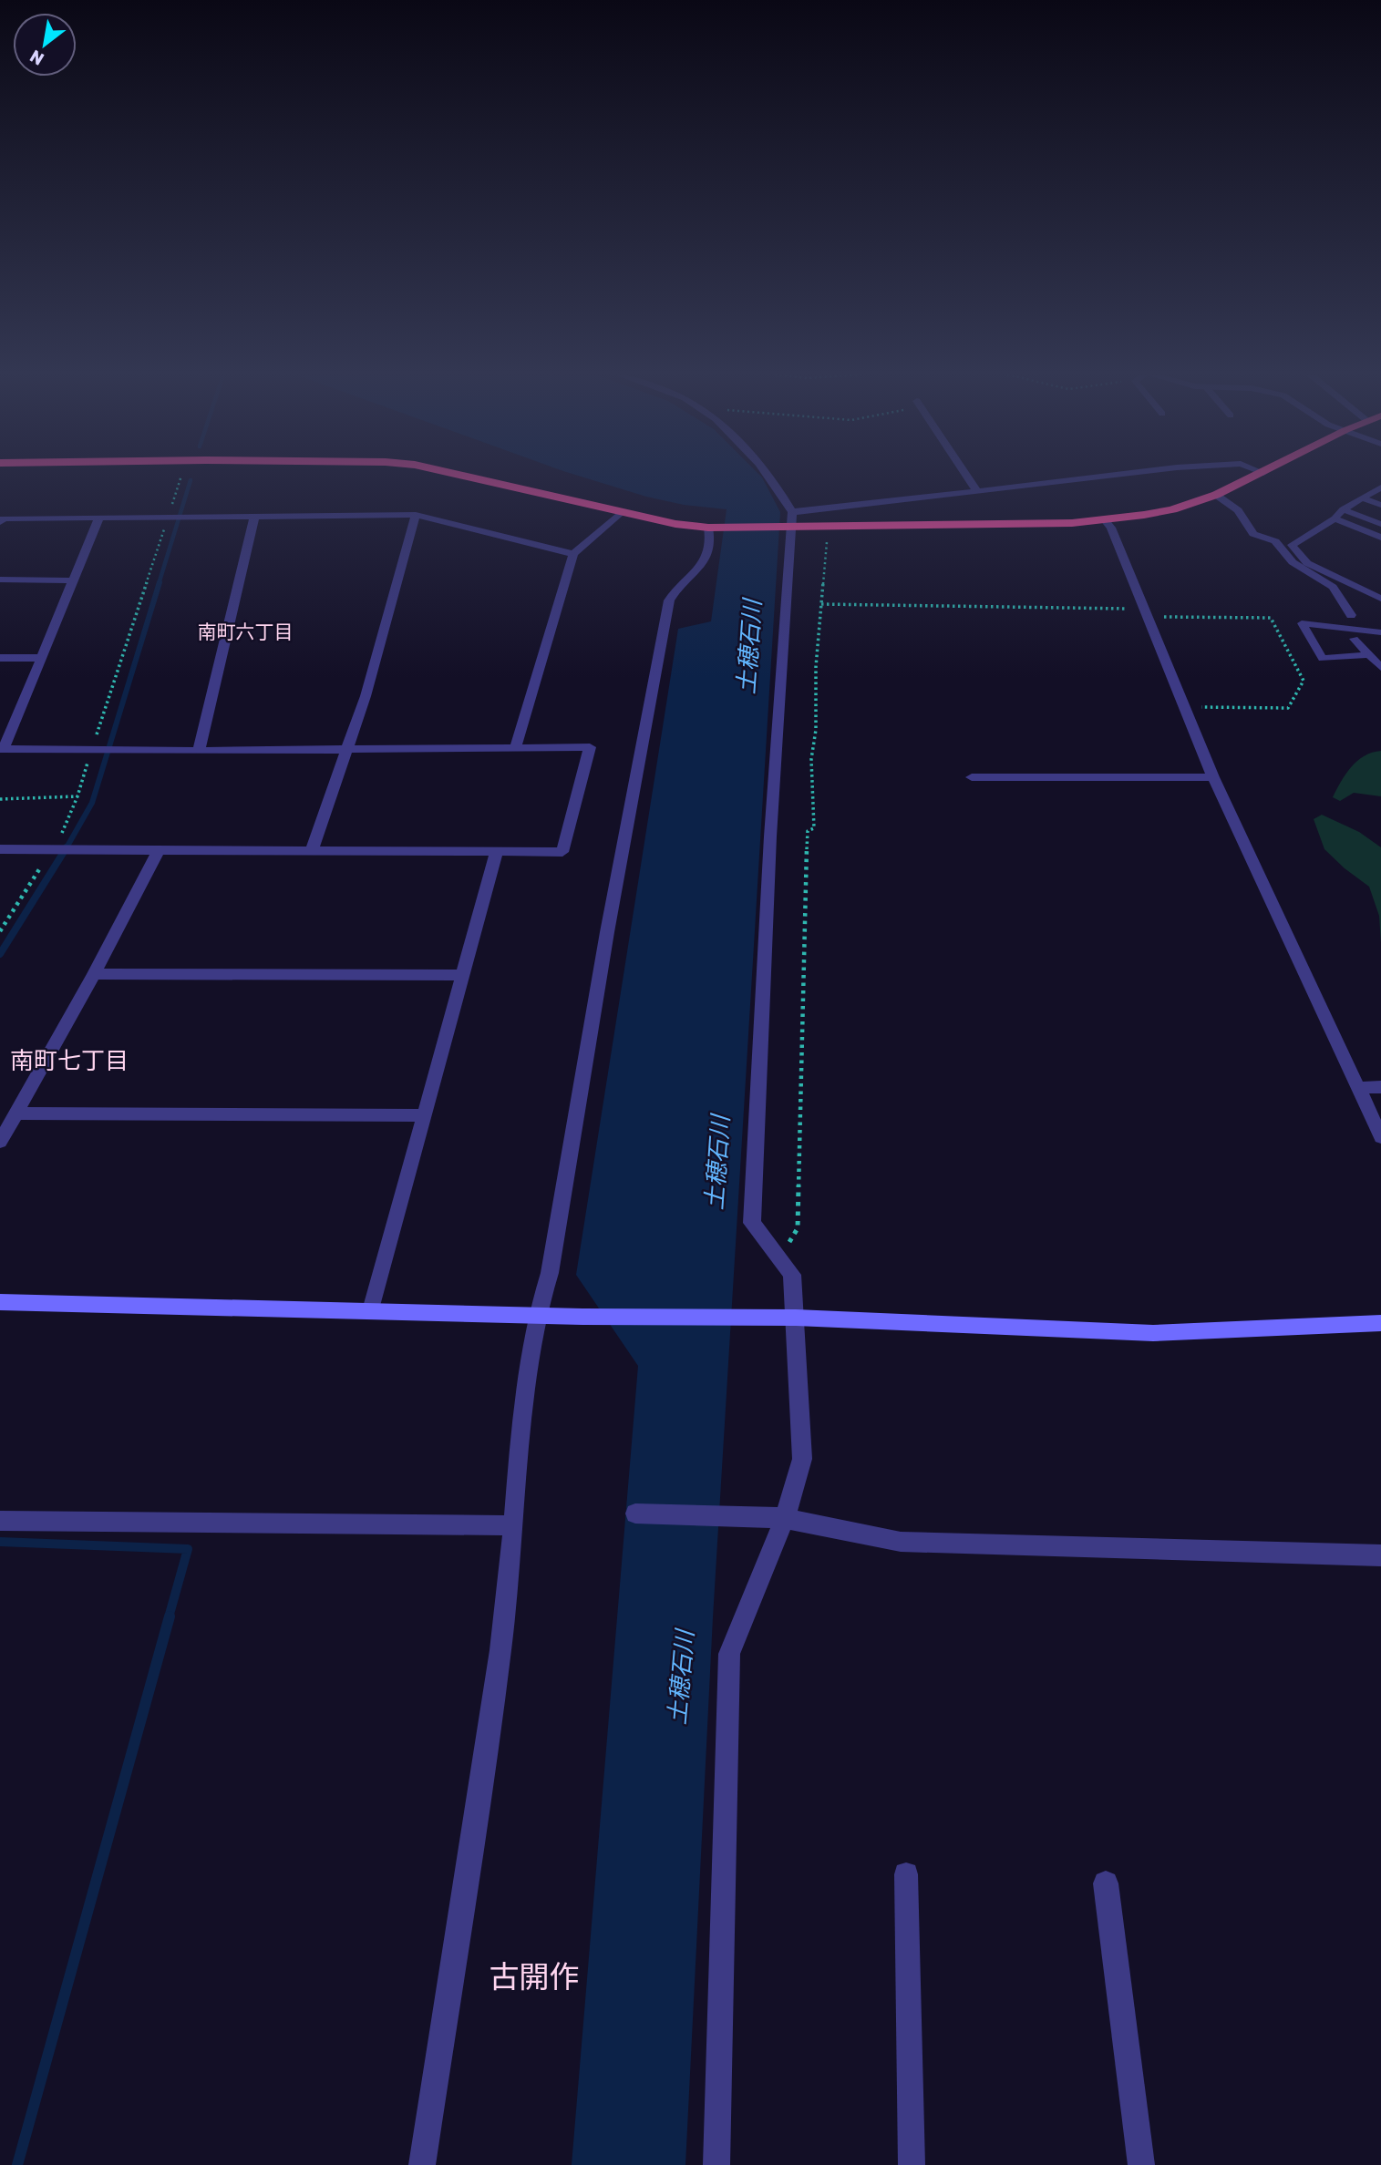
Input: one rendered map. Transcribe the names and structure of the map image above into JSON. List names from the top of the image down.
{
  "districts": ["南町六丁目", "南町七丁目", "古開作"],
  "water": ["土穂石川"],
  "north": "bottom left"
}
